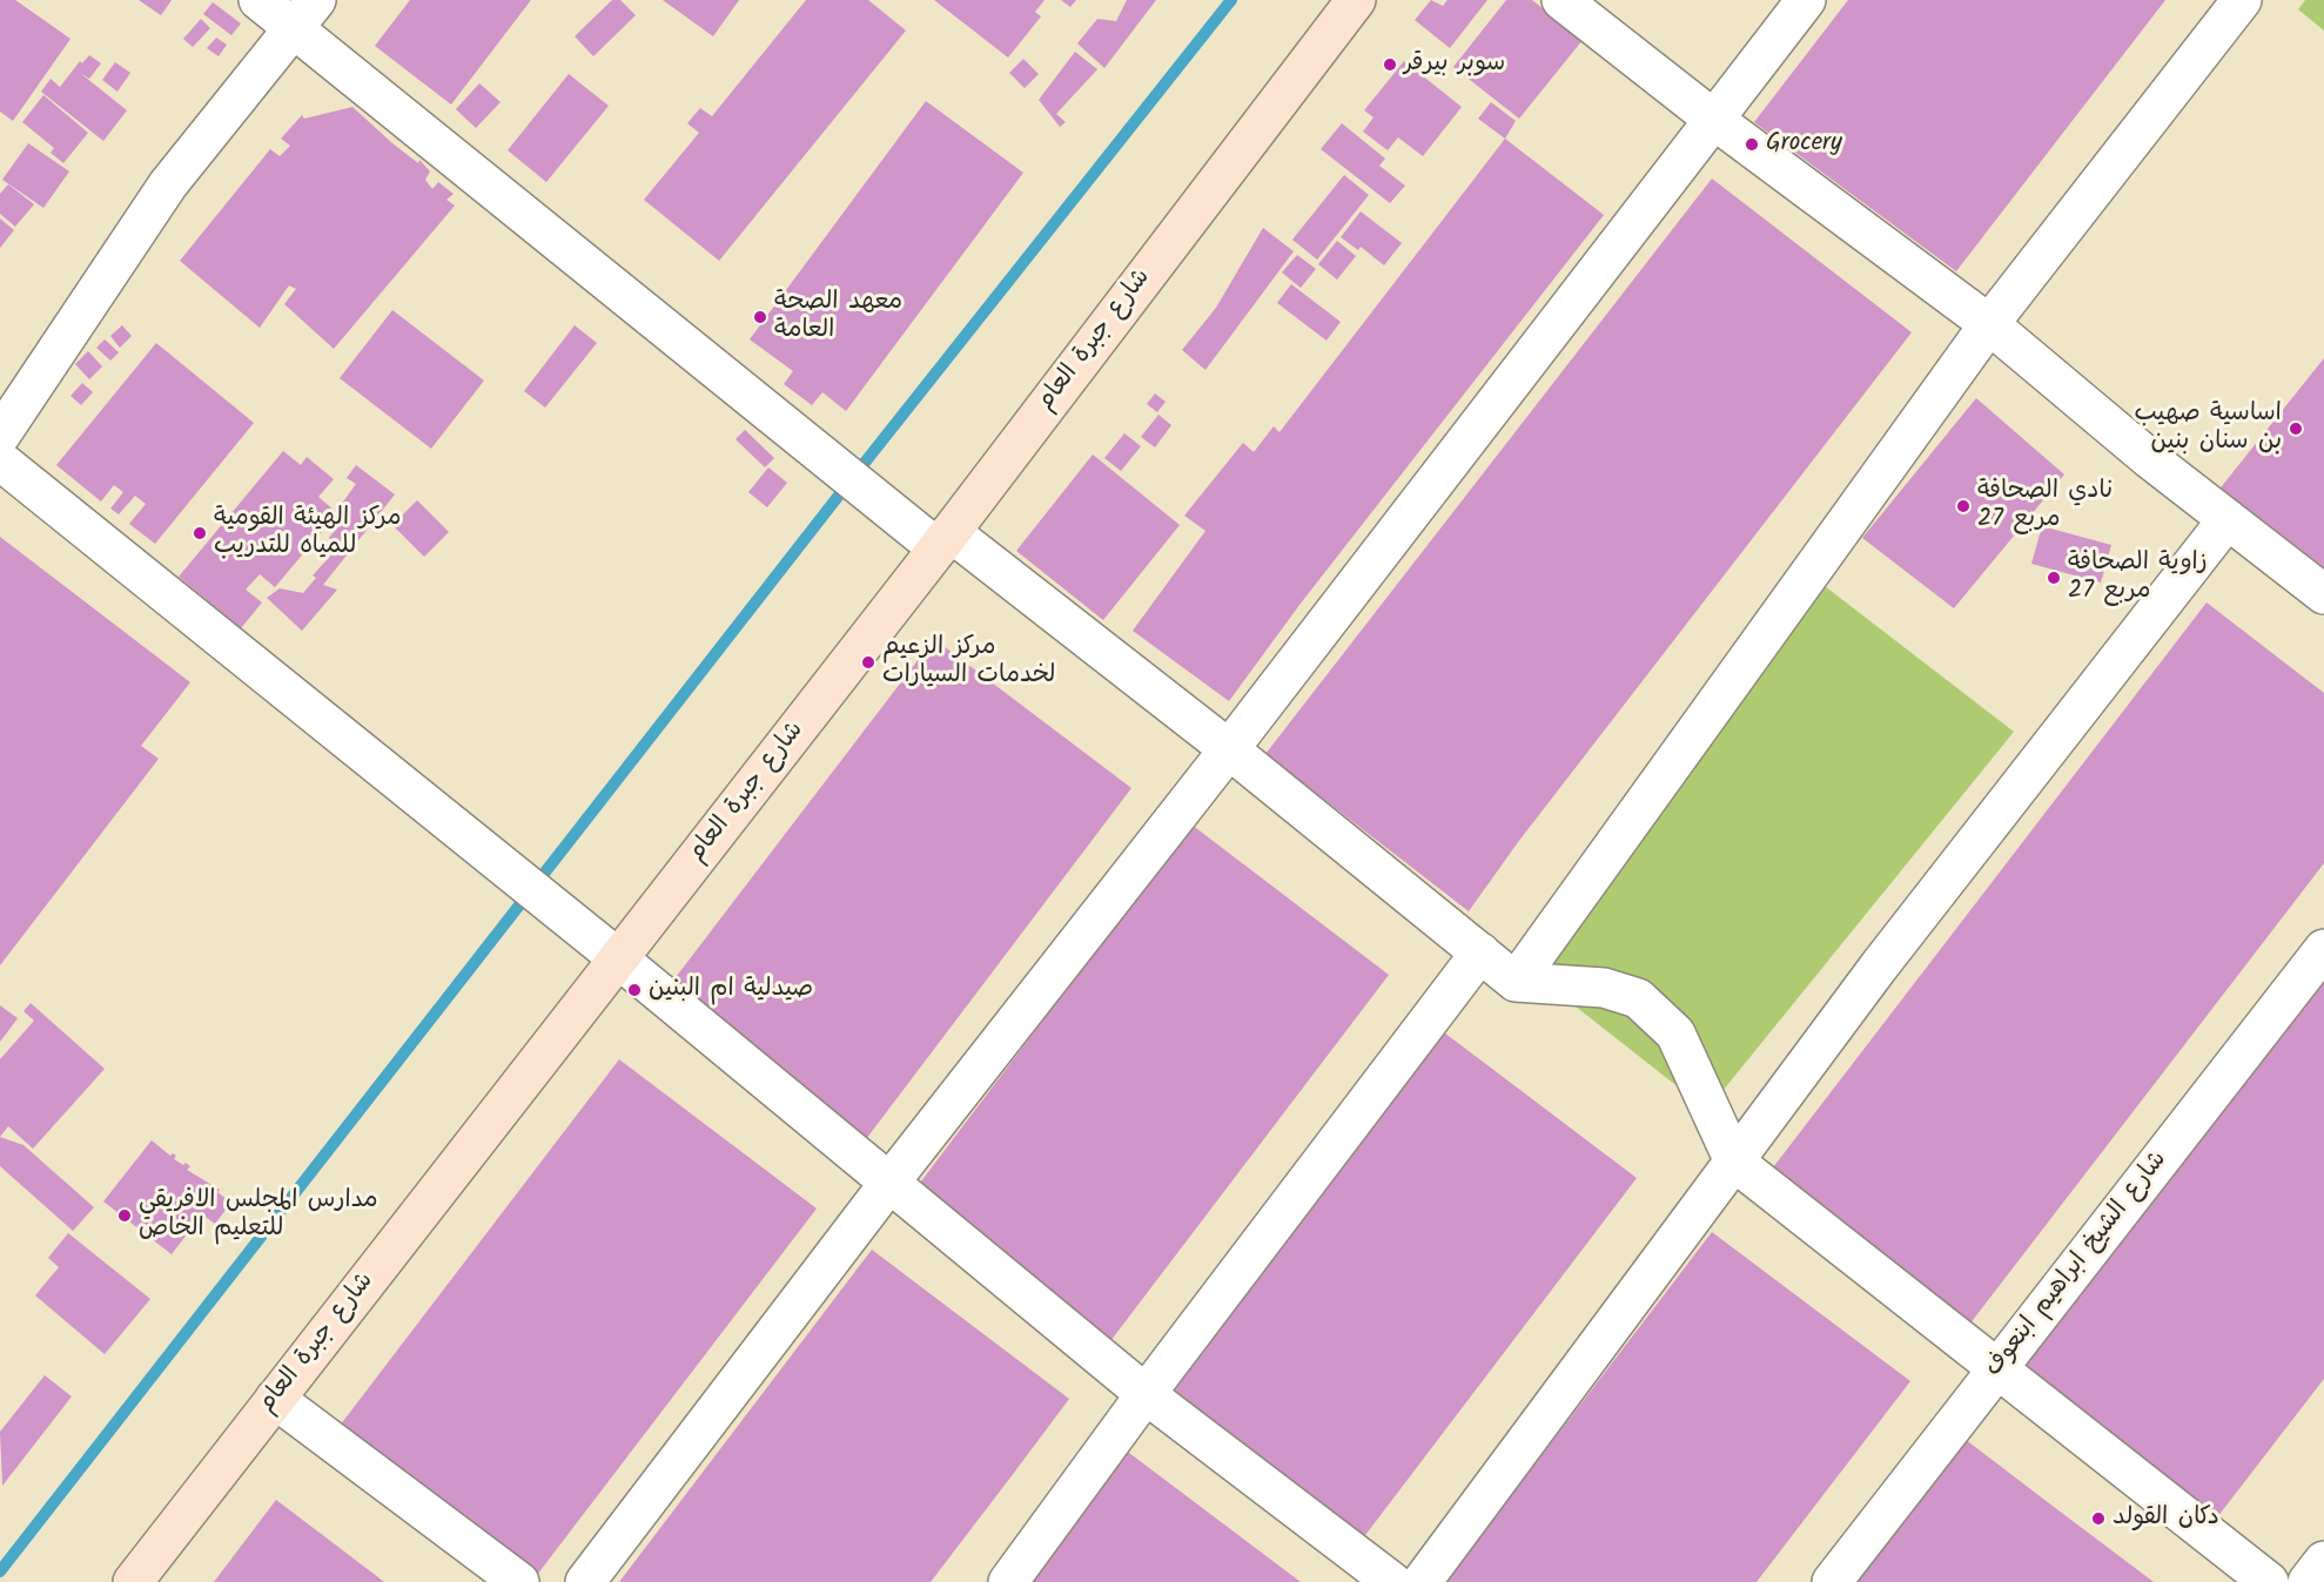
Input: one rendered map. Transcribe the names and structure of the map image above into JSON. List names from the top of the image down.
{
  "streets": {
    "main road": ["شارع جبرة العام"],
    "street": ["شارع الشيخ ابراهيم ابنعوف"]
  },
  "places": [
    "سوبر بيرقر",
    "Grocery",
    "معهد الصحة العامة",
    "اساسية صهيب بن سنان بنين",
    "نادي الصحافة مربع 27",
    "مركز الهيئة القومية للمياه للتدريب",
    "زاوية الصحافة مربع 27",
    "مركز الزعيم لخدمات السيارات",
    "صيدلية ام البنين",
    "مدارس المجلس الافريقي للتعليم الخاص",
    "دكان القولد"
  ]
}
